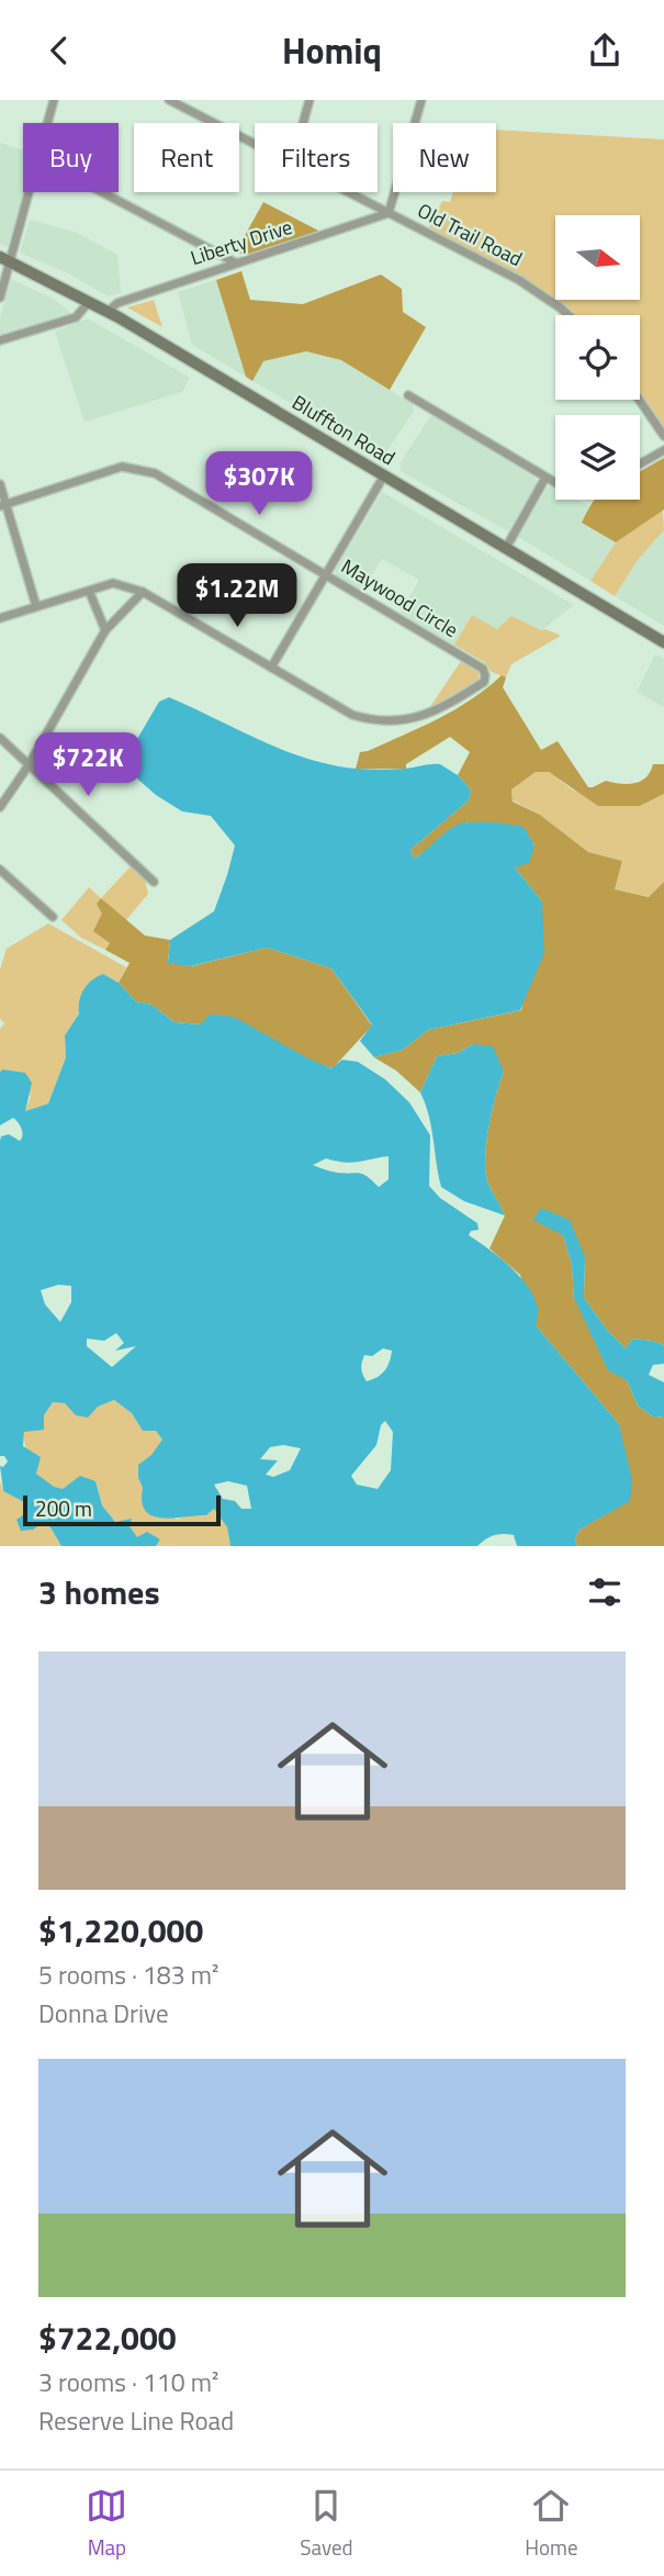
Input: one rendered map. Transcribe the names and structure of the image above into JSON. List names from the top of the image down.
{
  "streets": {
    "main road": ["Bluffton Road"],
    "street": ["Old Trail Road", "Liberty Drive", "Maywood Circle"]
  },
  "crossings": [
    ["Old Trail Road", "Liberty Drive"],
    ["Liberty Drive", "Bluffton Road"]
  ],
  "scale_bar": "200 m",
  "north": "right",
  "page": {
    "header": "Homiq",
    "chip": [
      "Buy",
      "Rent",
      "Filters",
      "New"
    ],
    "price": ["$307K", "$1.22M", "$722K"],
    "scale": "200 m",
    "heading": "3 homes",
    "list": [
      {
        "name": "$1,220,000",
        "note": "5 rooms · 183 m² · Donna Drive"
      },
      {
        "name": "$722,000",
        "note": "3 rooms · 110 m² · Reserve Line Road"
      }
    ],
    "tabs": ["Map", "Saved", "Home"]
  }
}
